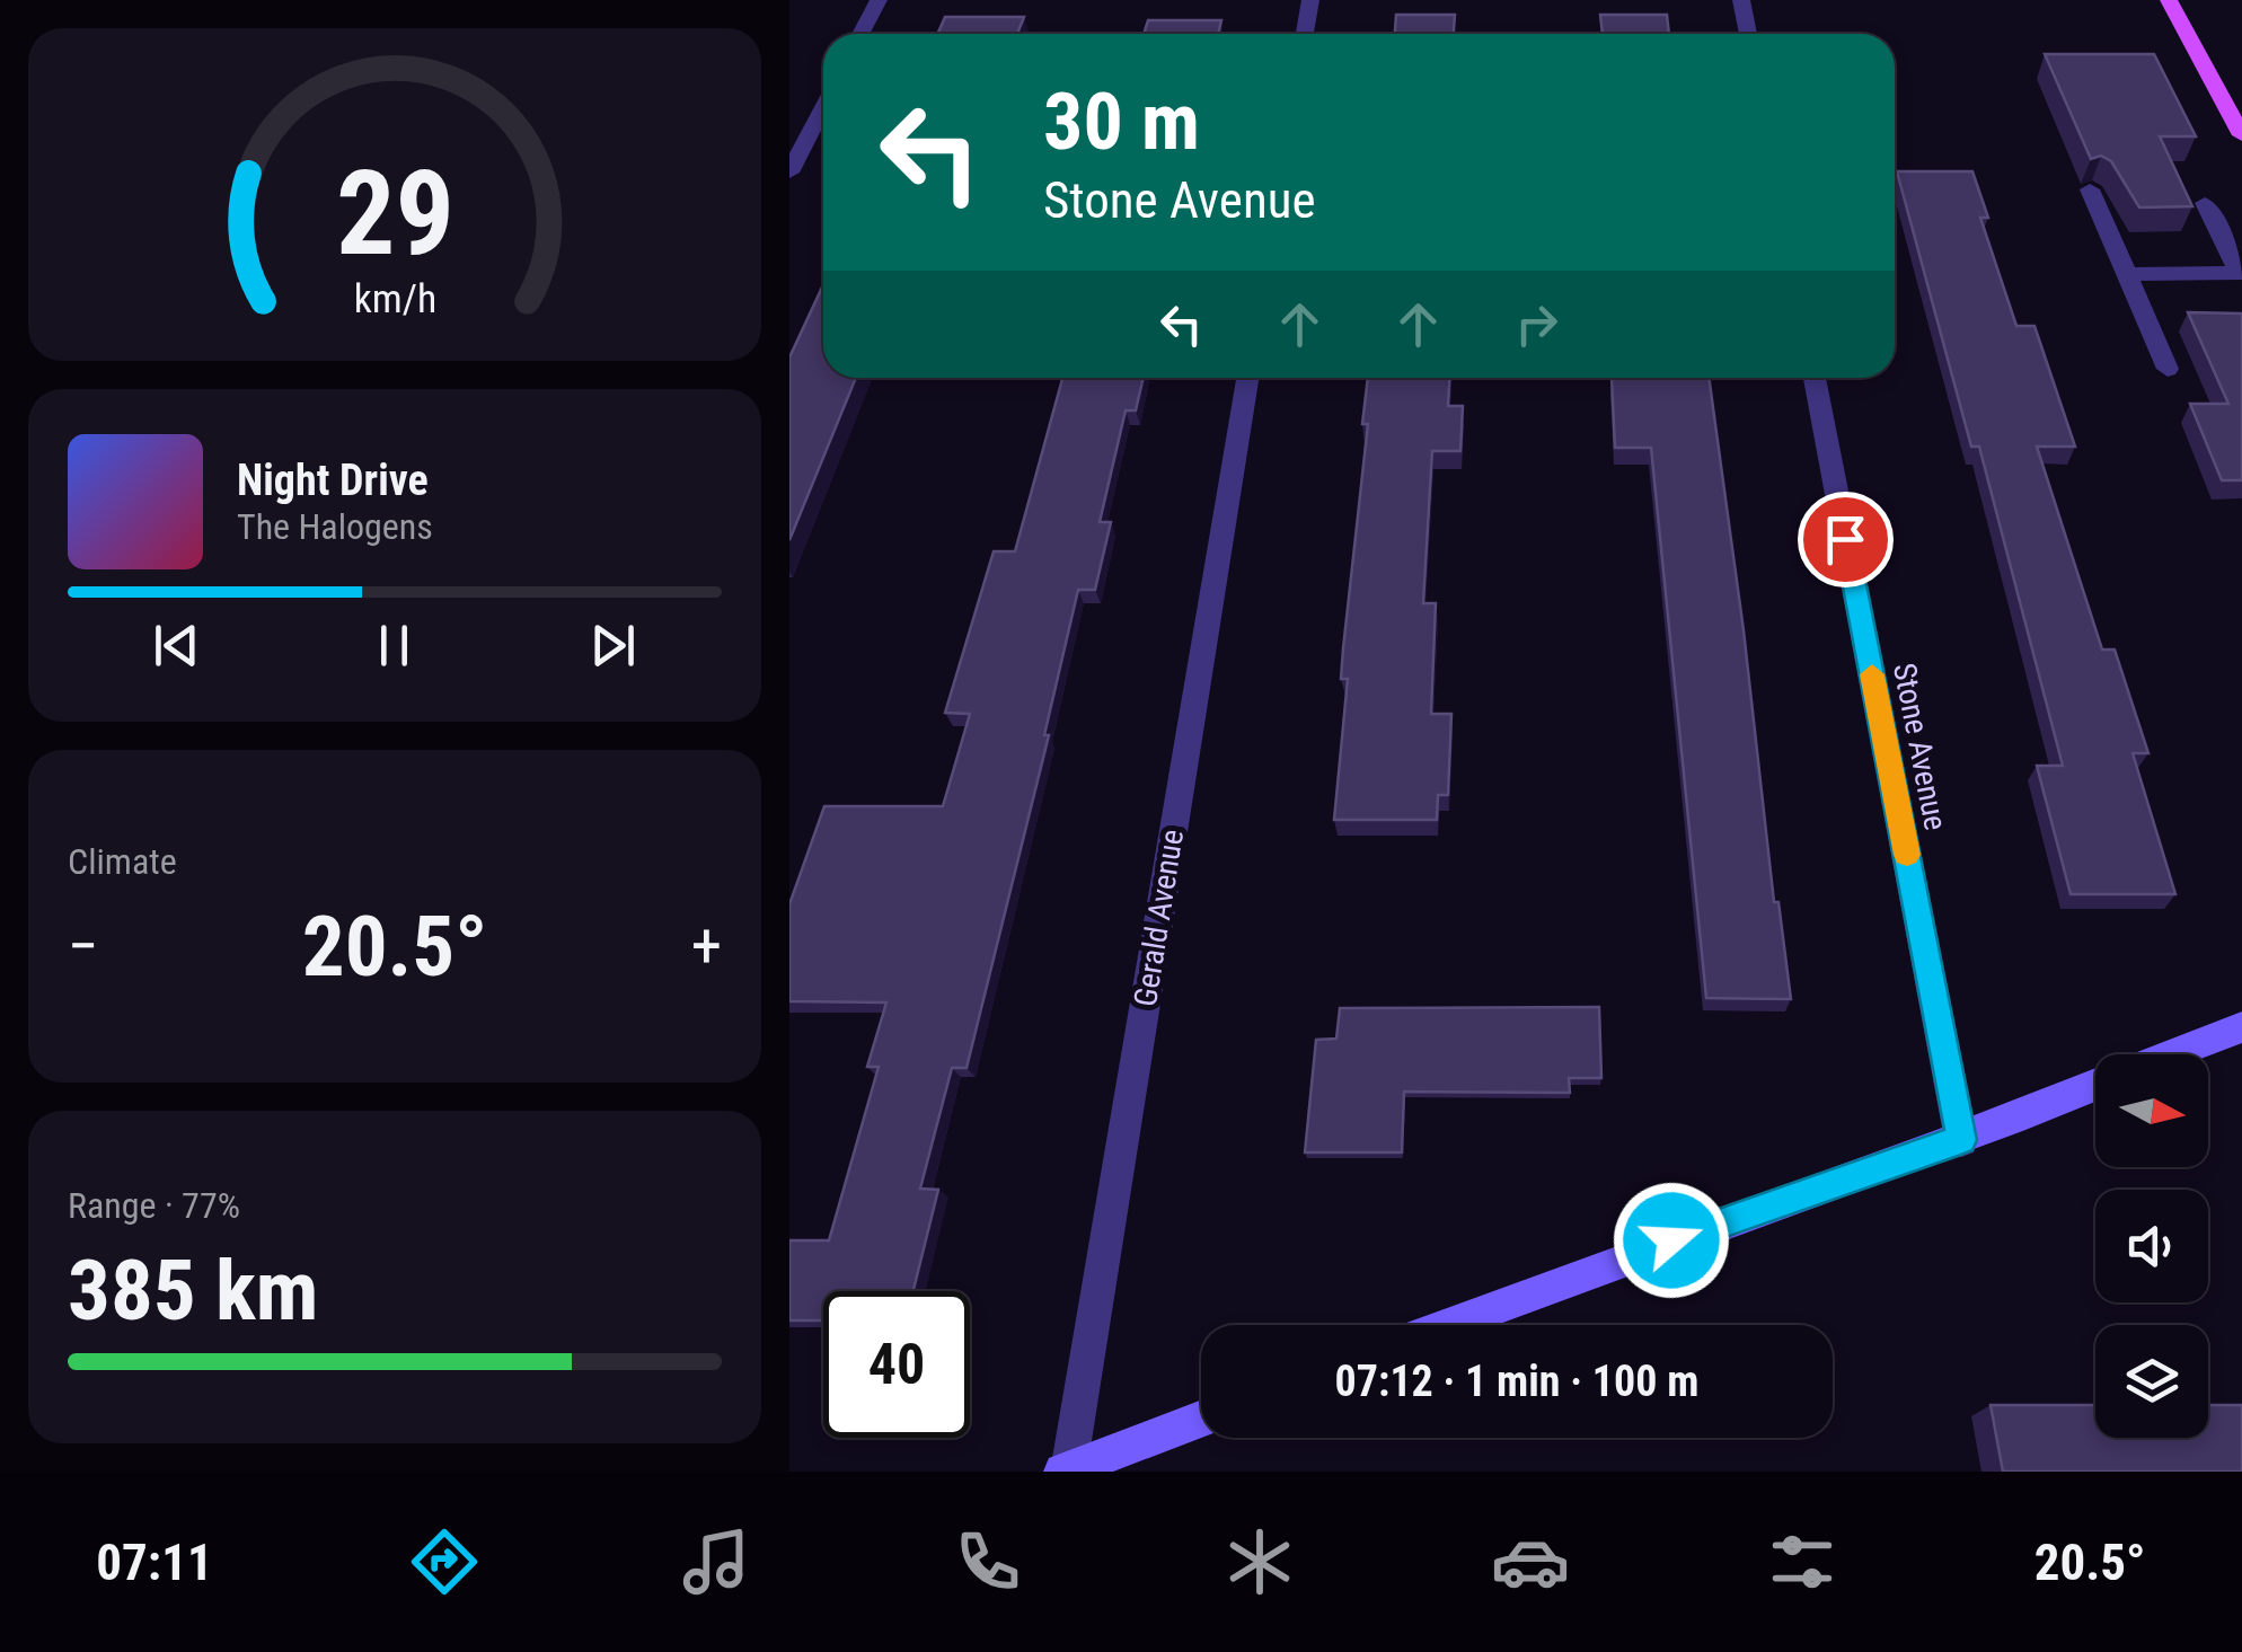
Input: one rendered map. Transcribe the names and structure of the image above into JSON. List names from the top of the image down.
{
  "streets": {
    "street": ["Stone Avenue", "Gerald Avenue"]
  },
  "north": "right",
  "page": {
    "turn": ["30 m", "Stone Avenue"],
    "song": ["Night Drive", "The Halogens"],
    "tile": [
      "Climate",
      ["Range · 77%", "385 km"]
    ],
    "heat": ["−", "20.5°", "+"],
    "limit": "40",
    "trip": "07:12 · 1 min · 100 m",
    "tabs": ["07:11", "20.5°"],
    "gauge": ["29", "km/h"]
  }
}
